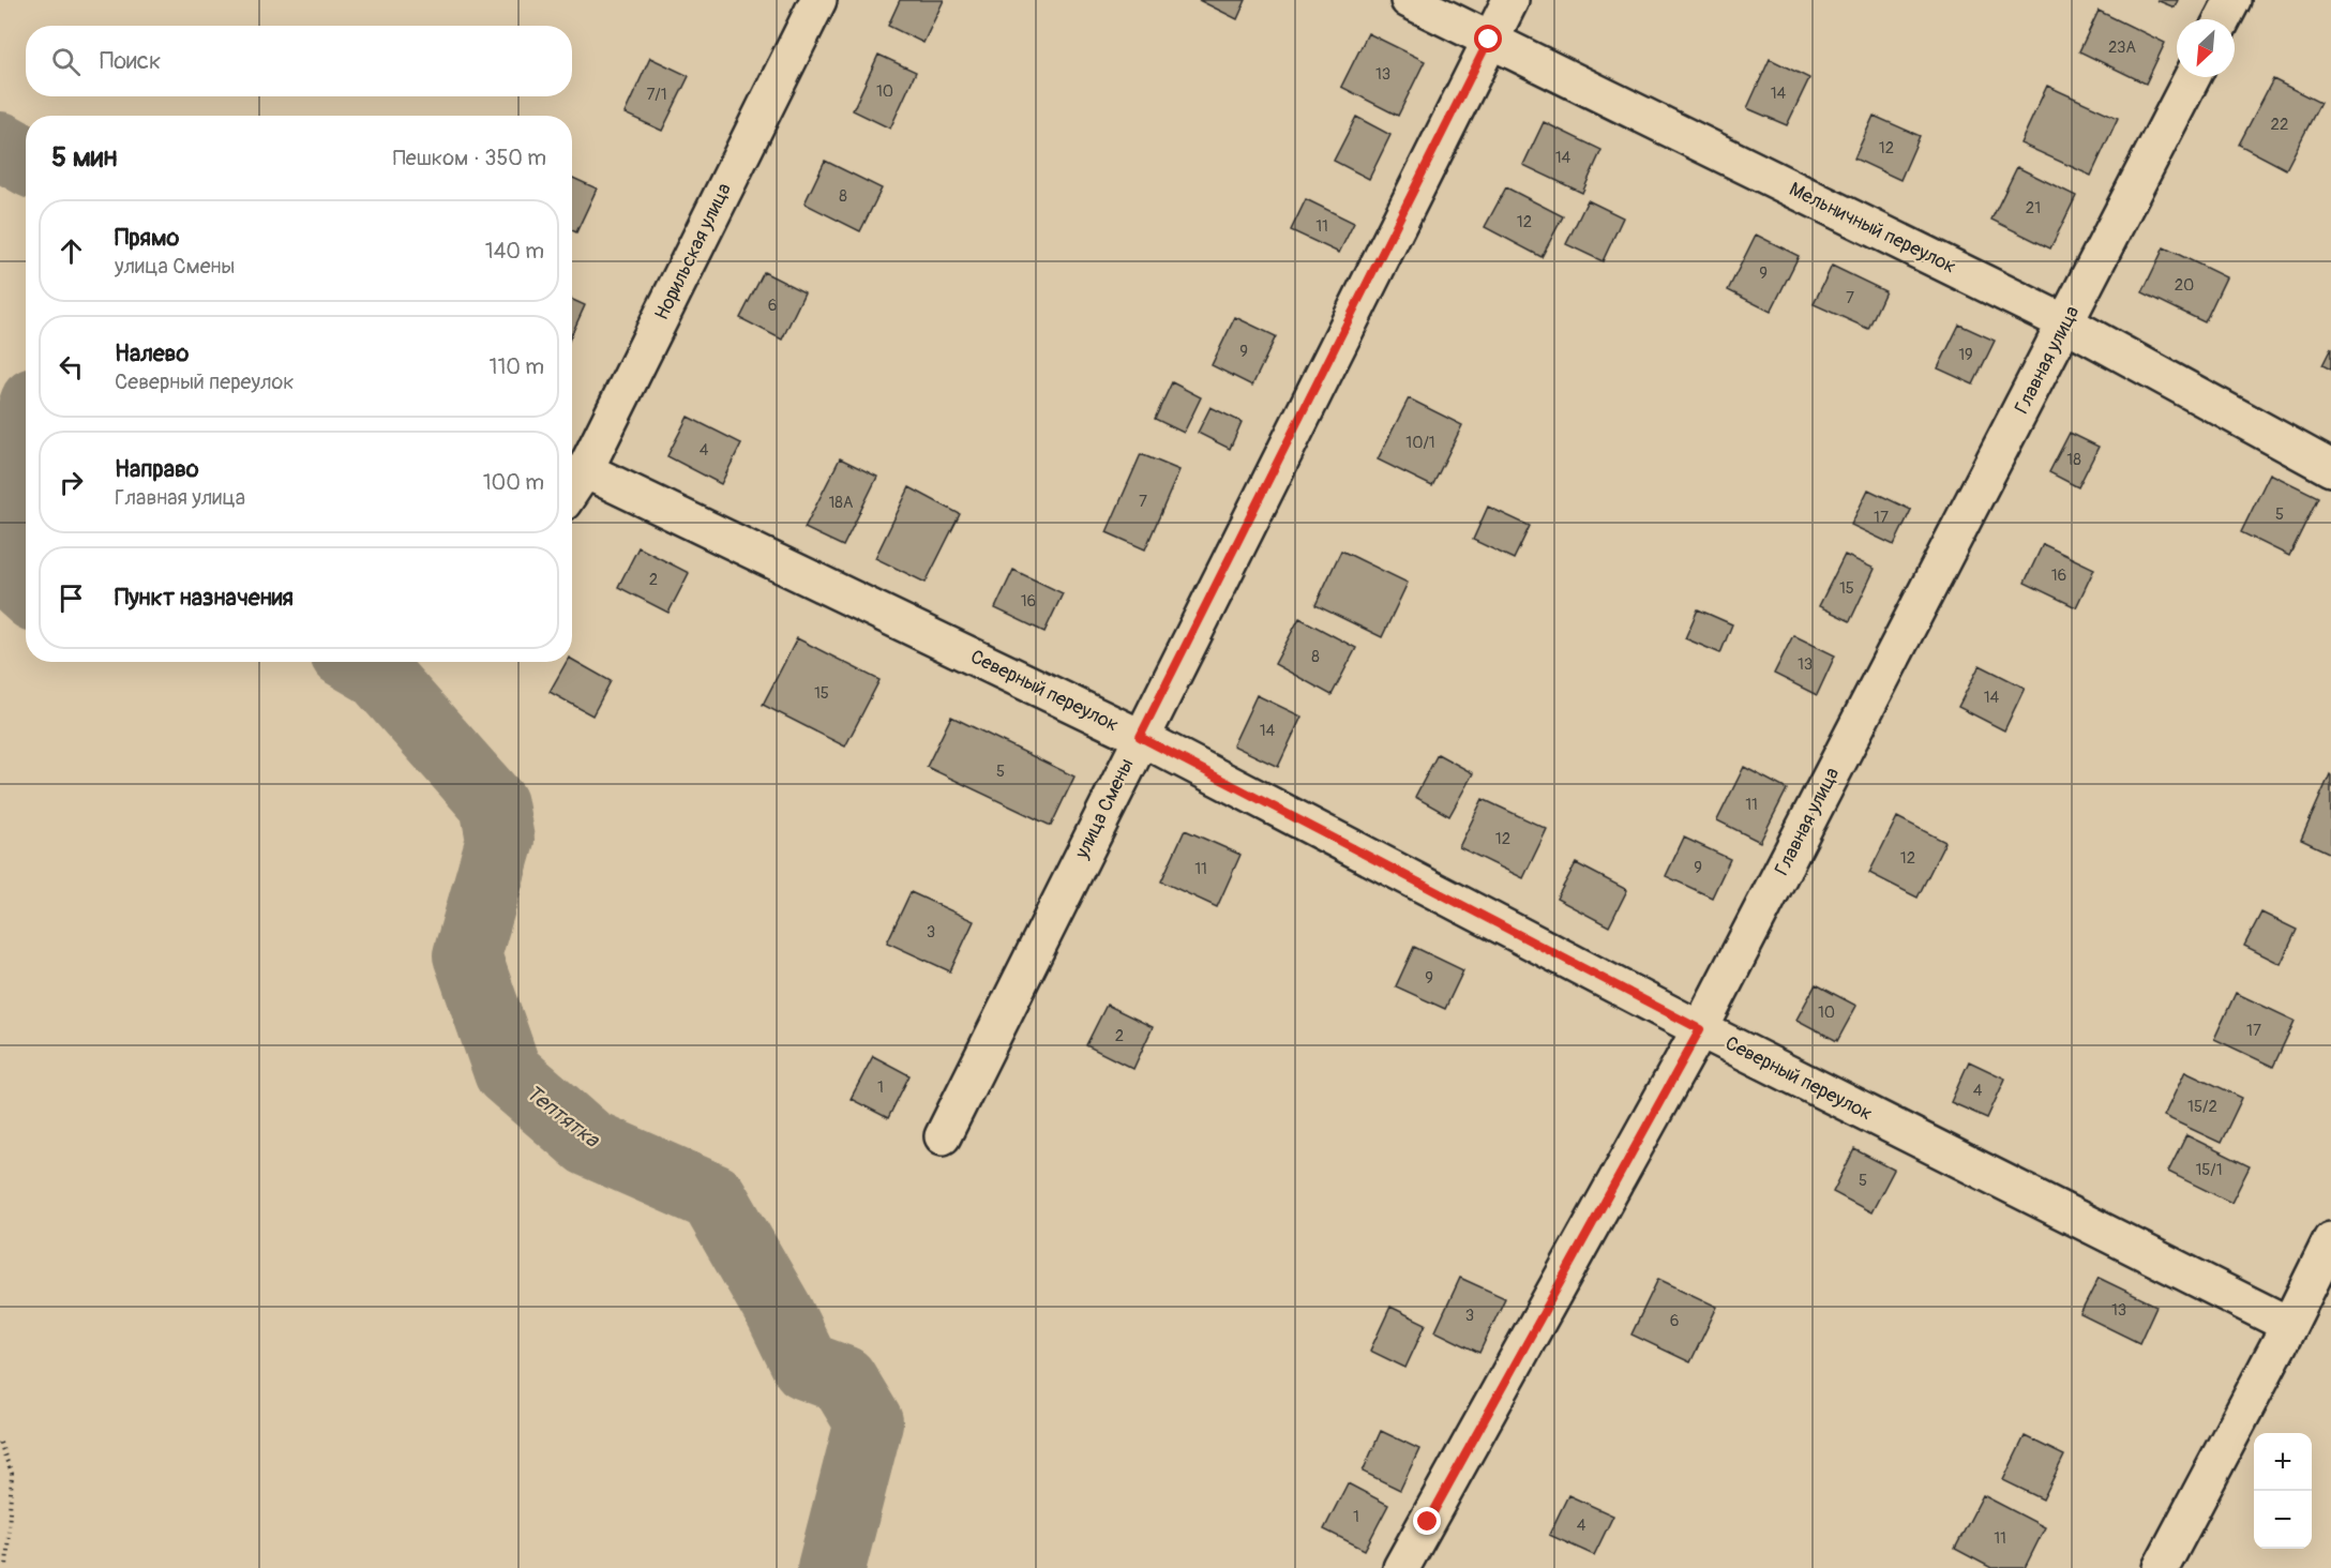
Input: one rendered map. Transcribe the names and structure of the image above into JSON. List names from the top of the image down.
{
  "streets": {
    "street": [
      "Мельничный переулок",
      "Норильская улица",
      "Главная улица",
      "Северный переулок",
      "улица Смены"
    ]
  },
  "crossings": [
    ["Мельничный переулок", "Главная улица"],
    ["Мельничный переулок", "улица Смены"],
    ["Норильская улица", "Северный переулок"],
    ["Главная улица", "Северный переулок"],
    ["Северный переулок", "улица Смены"]
  ],
  "water": ["Тептятка"],
  "house_numbers": [
    "23А",
    "13",
    "10",
    "14",
    "7/1",
    "22",
    "12",
    "14",
    "8",
    "21",
    "12",
    "11",
    "9",
    "20",
    "7",
    "6",
    "9",
    "19",
    "10/1",
    "4",
    "18",
    "7",
    "18А",
    "5",
    "17",
    "16",
    "2",
    "15",
    "16",
    "8",
    "13",
    "15",
    "14",
    "14",
    "5",
    "11",
    "12",
    "12",
    "9",
    "11",
    "3",
    "9",
    "10",
    "17",
    "2",
    "1",
    "4",
    "15/2",
    "15/1",
    "5",
    "13",
    "3",
    "6",
    "1",
    "4",
    "11"
  ],
  "north": "bottom left",
  "page": {
    "search": "Поиск",
    "heading": ["5 мин", "Пешком · 350 m"],
    "list": [
      ["Прямо", "улица Смены", "140 m"],
      ["Налево", "Северный переулок", "110 m"],
      ["Направо", "Главная улица", "100 m"],
      "Пункт назначения"
    ],
    "map_buttons": ["+", "−"]
  }
}
